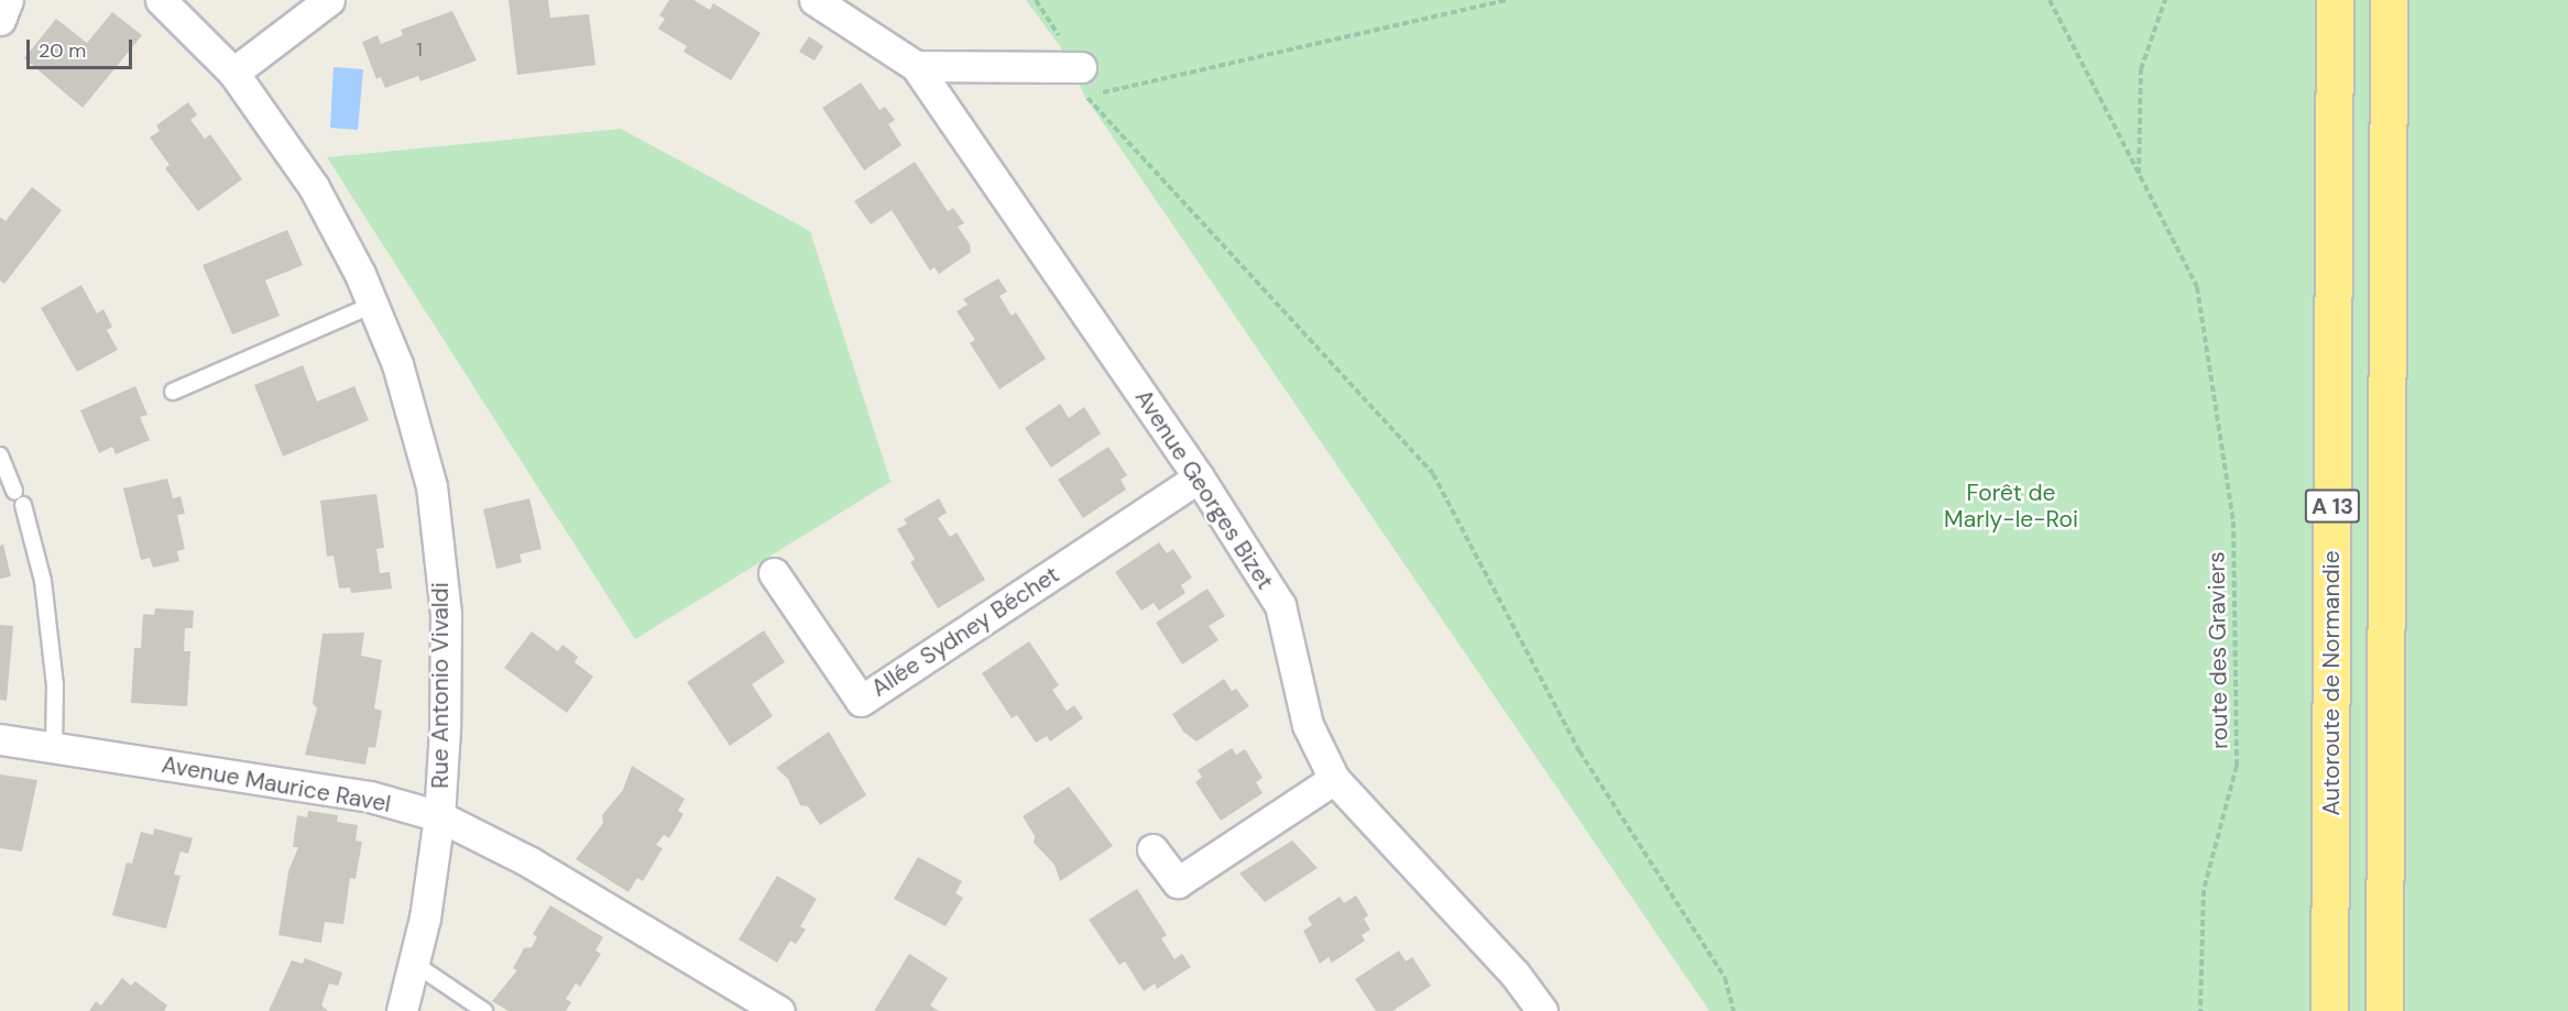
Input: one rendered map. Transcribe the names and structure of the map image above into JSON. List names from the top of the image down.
{
  "streets": {
    "highway": ["A 13", "Autoroute de Normandie"],
    "street": [
      "Avenue Georges Bizet",
      "Allée Sydney Béchet",
      "Rue Antonio Vivaldi",
      "Avenue Maurice Ravel"
    ],
    "path": ["route des Graviers"]
  },
  "crossings": [
    ["Avenue Georges Bizet", "Allée Sydney Béchet"],
    ["Rue Antonio Vivaldi", "Avenue Maurice Ravel"]
  ],
  "parks": ["Forêt de Marly-le-Roi"],
  "house_numbers": ["1"],
  "scale_bar": "20 m"
}
